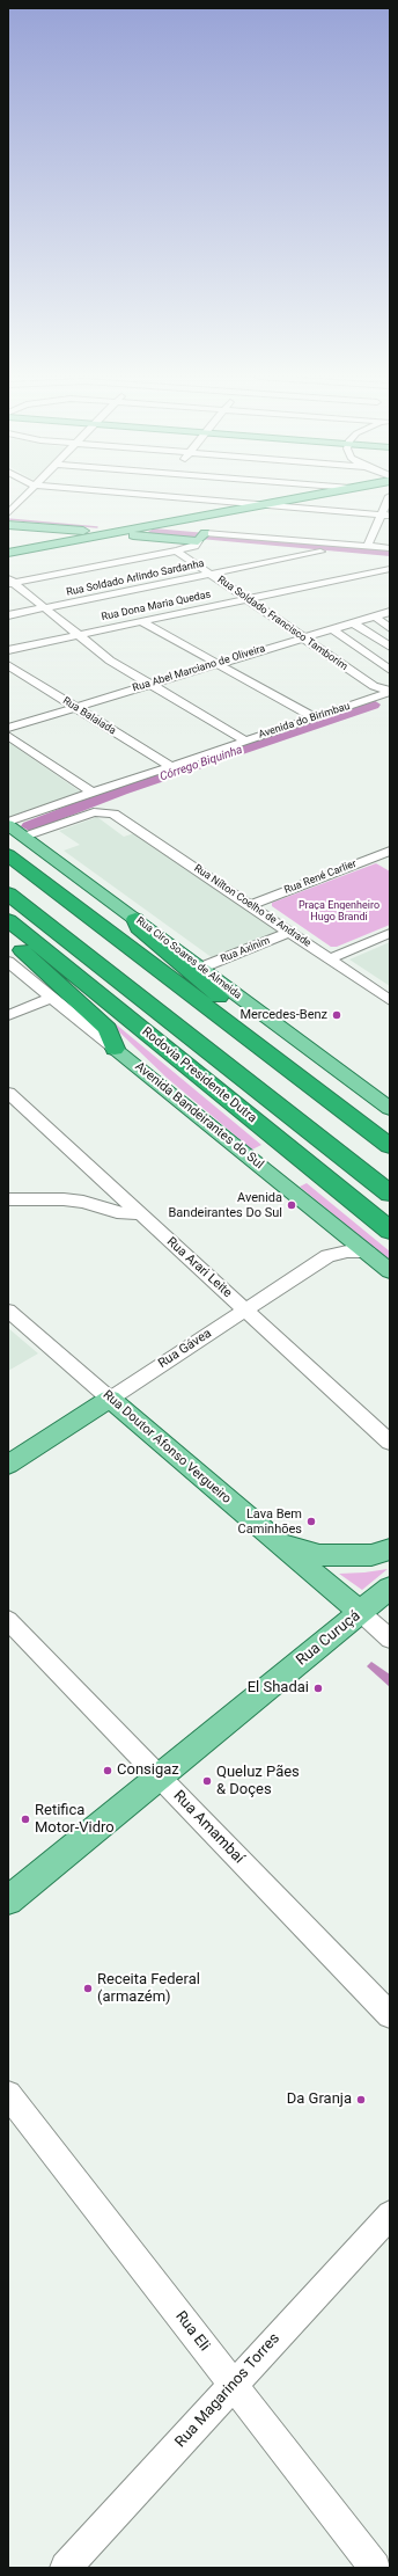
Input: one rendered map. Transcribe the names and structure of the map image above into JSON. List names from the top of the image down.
{
  "streets": {
    "highway": ["Rodovia Presidente Dutra"],
    "main road": [
      "Rua Ciro Soares de Almeida",
      "Avenida Bandeirantes do Sul",
      "Rua Gávea",
      "Rua Doutor Afonso Vergueiro",
      "Rua Curuçá"
    ],
    "street": [
      "Rua Soldado Arlindo Sardanha",
      "Rua Dona Maria Quedas",
      "Rua Soldado Francisco Tamborim",
      "Rua Abel Marciano de Oliveira",
      "Rua Balaiada",
      "Avenida do Birimbau",
      "Rua René Carlier",
      "Rua Nílton Coelho de Andrade",
      "Rua Axinim",
      "Rua Arari Leite",
      "Rua Amambaí",
      "Rua Eli",
      "Rua Magarinos Torres"
    ]
  },
  "crossings": [
    ["Rua Soldado Arlindo Sardanha", "Rua Soldado Francisco Tamborim"],
    ["Rua Dona Maria Quedas", "Rua Soldado Francisco Tamborim"],
    ["Rua Soldado Francisco Tamborim", "Rua Abel Marciano de Oliveira"],
    ["Rua Soldado Francisco Tamborim", "Avenida do Birimbau"],
    ["Rua Abel Marciano de Oliveira", "Rua Balaiada"],
    ["Rua Balaiada", "Avenida do Birimbau"],
    ["Rua René Carlier", "Rua Nílton Coelho de Andrade"],
    ["Rua Nílton Coelho de Andrade", "Rua Axinim"],
    ["Rua Nílton Coelho de Andrade", "Rua Ciro Soares de Almeida"],
    ["Rua Axinim", "Rua Ciro Soares de Almeida"],
    ["Avenida Bandeirantes do Sul", "Rua Gávea"],
    ["Rua Arari Leite", "Rua Gávea"],
    ["Rua Gávea", "Rua Doutor Afonso Vergueiro"],
    ["Rua Doutor Afonso Vergueiro", "Rua Curuçá"],
    ["Rua Curuçá", "Rua Amambaí"],
    ["Rua Eli", "Rua Magarinos Torres"]
  ],
  "water": ["Córrego Biquinha"],
  "parks": ["Praça Engenheiro Hugo Brandi"],
  "places": [
    "Mercedes-Benz",
    "Avenida Bandeirantes Do Sul",
    "Lava Bem Caminhões",
    "El Shadai",
    "Consigaz",
    "Queluz Pães & Doçes",
    "Retifica Motor-Vidro",
    "Receita Federal (armazém)",
    "Da Granja"
  ]
}
